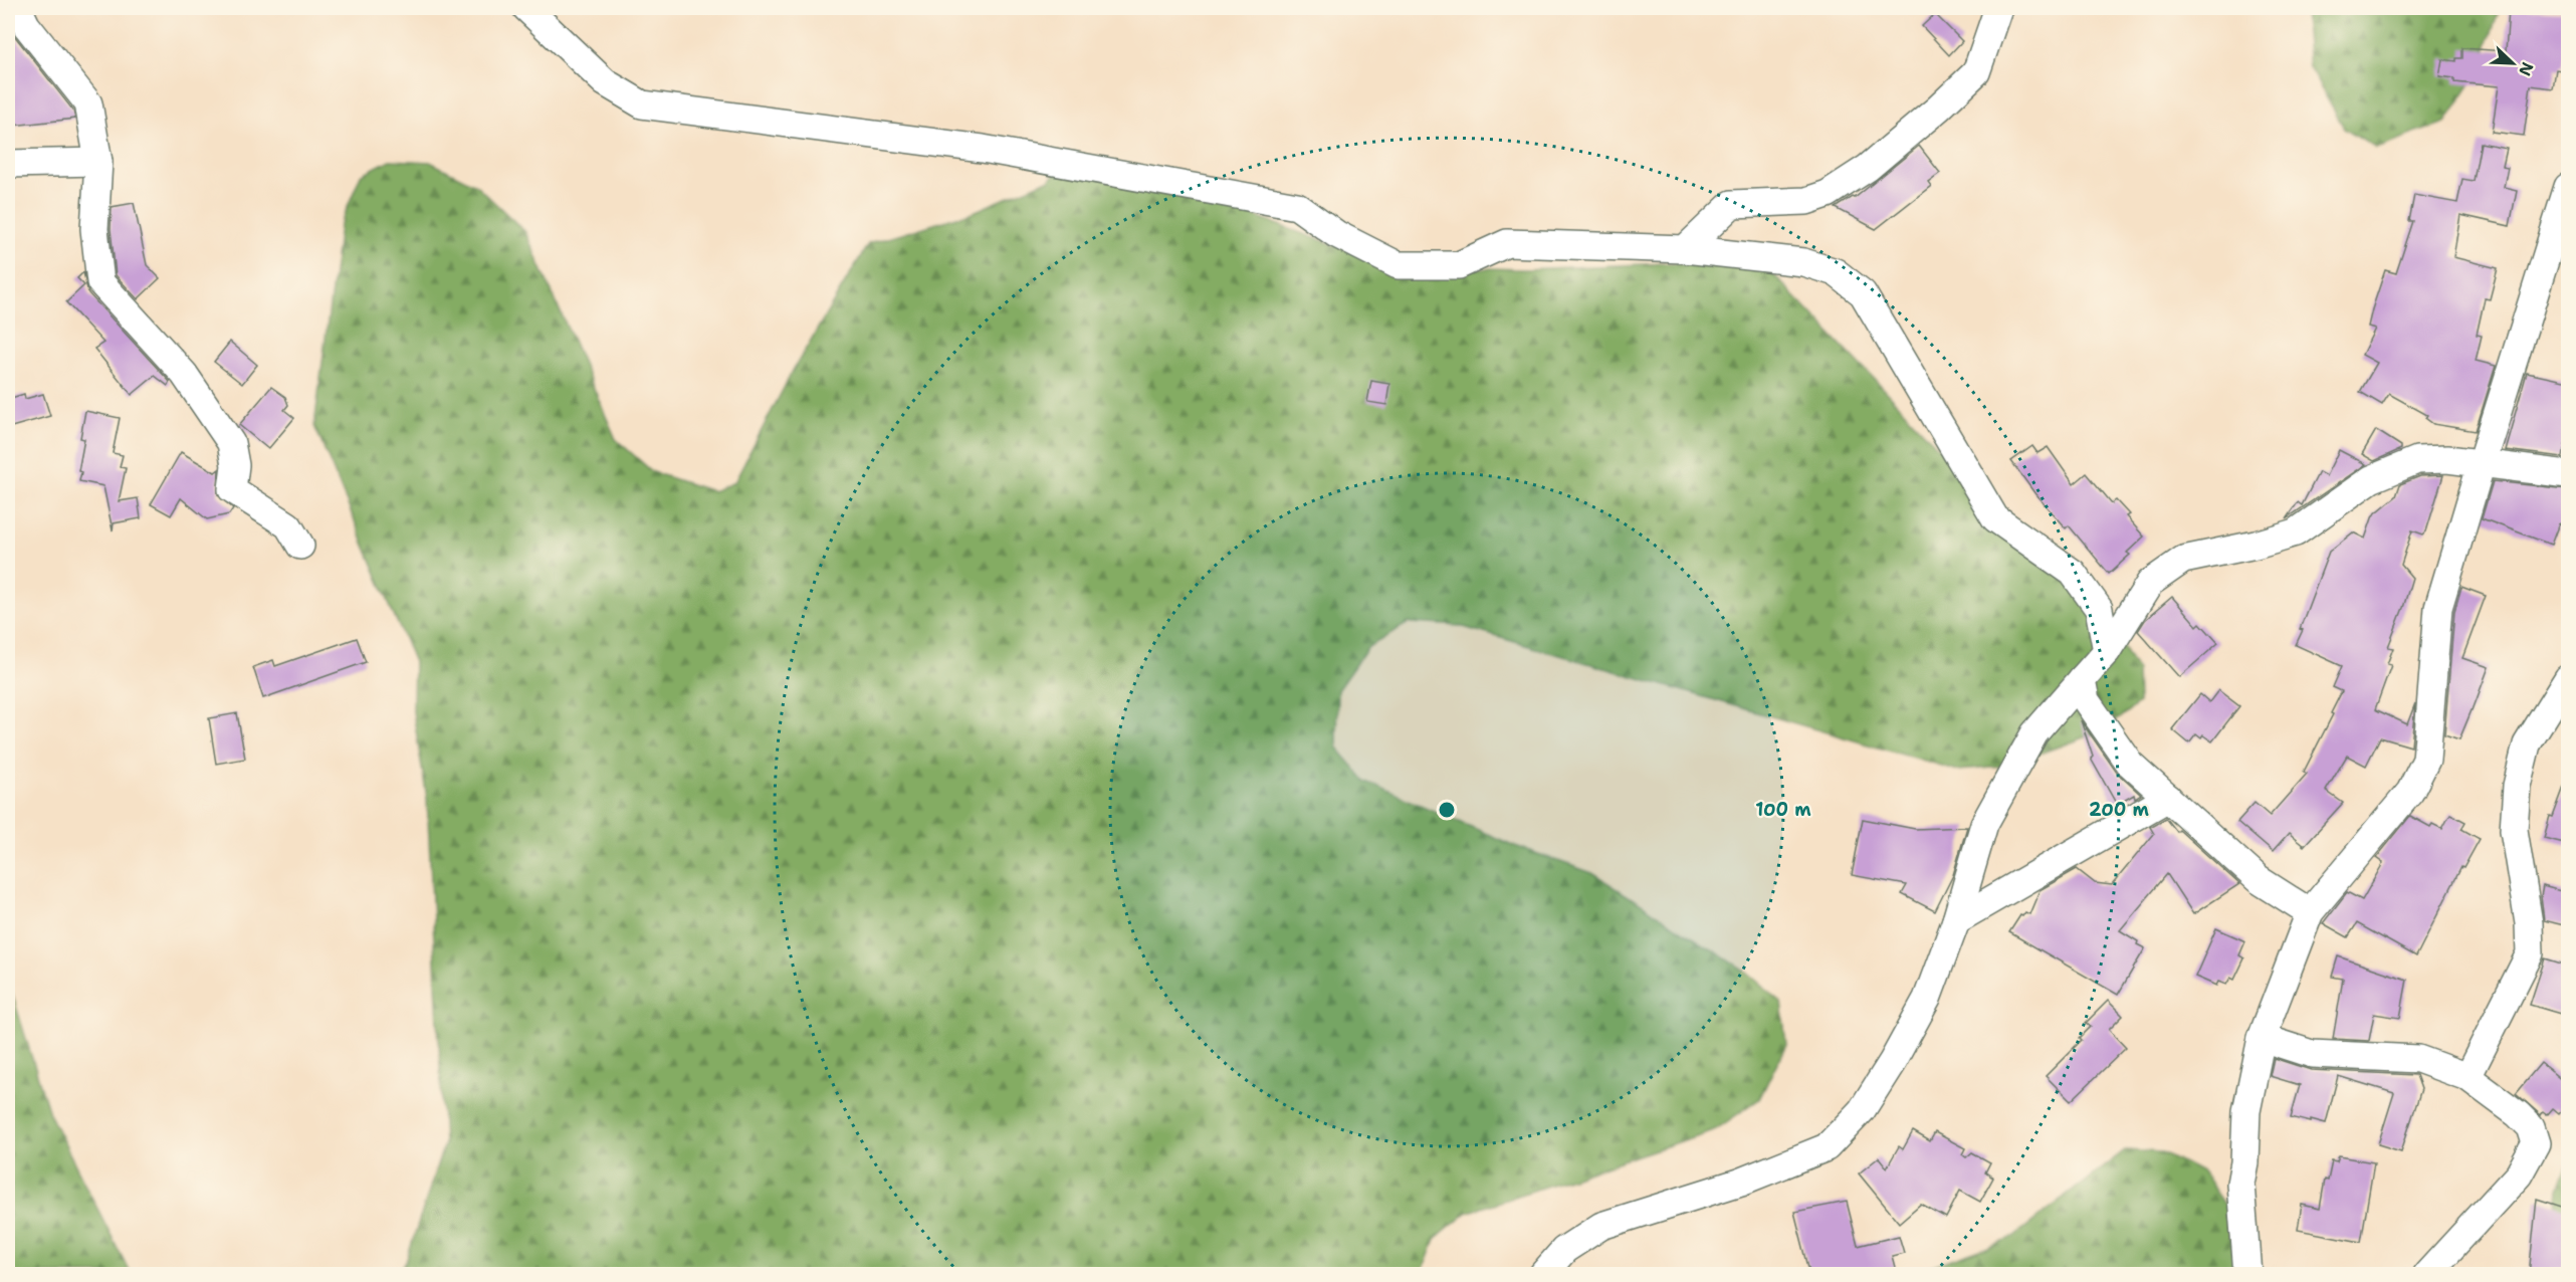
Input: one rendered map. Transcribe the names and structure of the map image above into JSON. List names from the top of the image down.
{
  "north": "bottom right",
  "rings": ["100 m", "200 m"]
}
